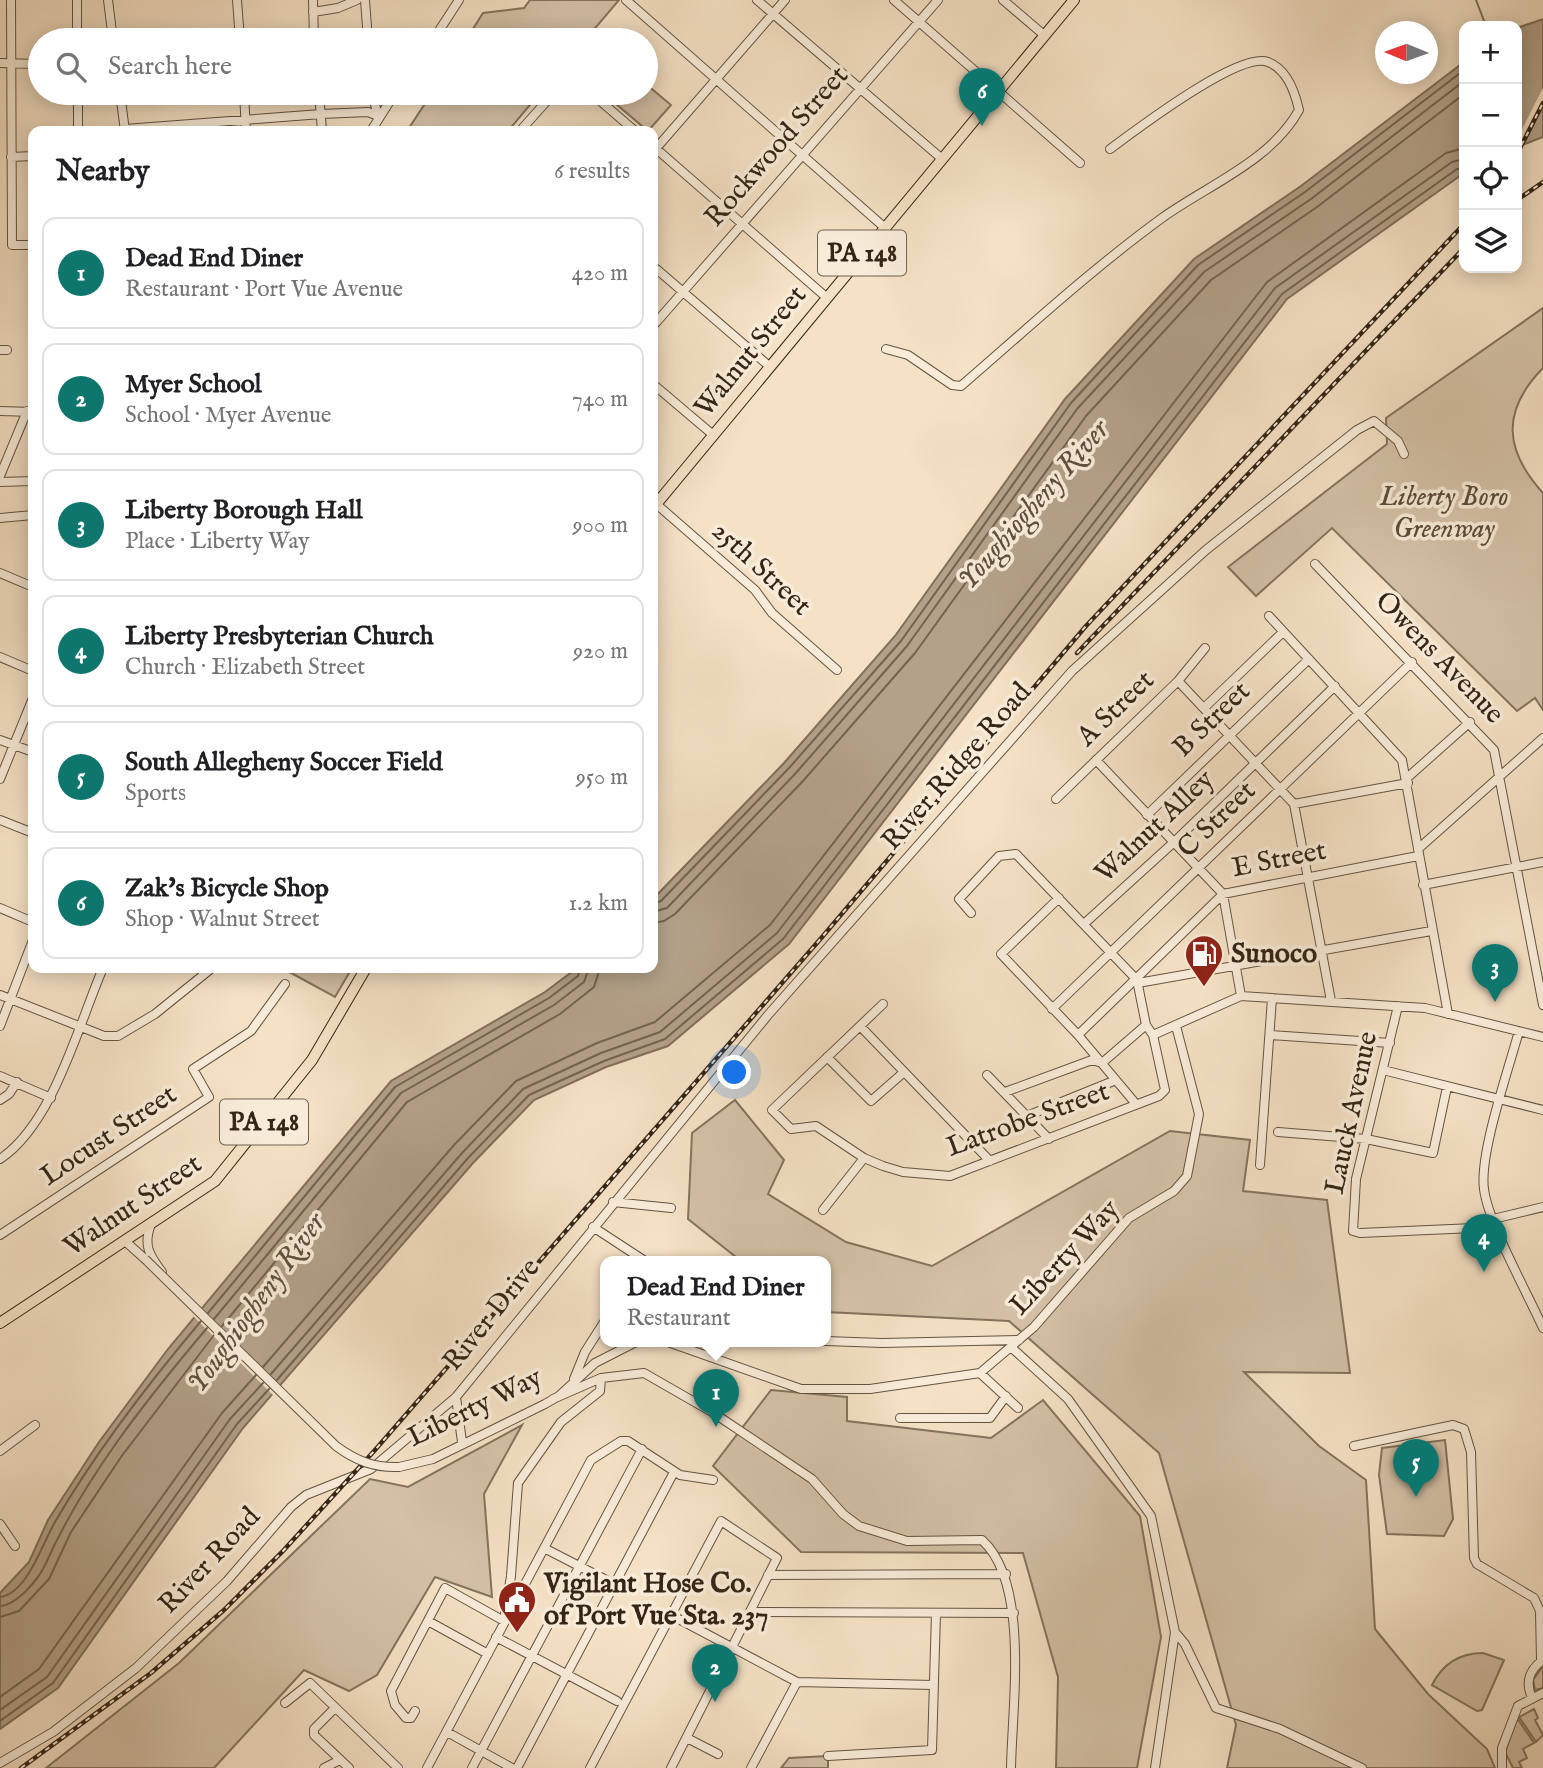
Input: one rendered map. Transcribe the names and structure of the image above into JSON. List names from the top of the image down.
{
  "streets": {
    "main road": ["PA 148", "Walnut Street"],
    "street": [
      "Rockwood Street",
      "25th Street",
      "Owens Avenue",
      "A Street",
      "B Street",
      "River Ridge Road",
      "C Street",
      "Walnut Alley",
      "E Street",
      "Lauck Avenue",
      "Latrobe Street",
      "Locust Street",
      "Liberty Way",
      "River Drive",
      "River Road"
    ]
  },
  "crossings": [
    ["Owens Avenue", "C Street"],
    ["River Ridge Road", "River Drive"],
    ["Liberty Way", "River Drive"],
    ["River Drive", "River Road"]
  ],
  "water": ["Youghiogheny River"],
  "parks": ["Liberty Boro Greenway"],
  "places": {
    "fuel station": ["Sunoco"],
    "public building": ["Vigilant Hose Co. of Port Vue Sta. 237"]
  },
  "north": "left",
  "page": {
    "map_buttons": ["+", "−"],
    "search": "Search here",
    "pins": [
      "6",
      "3",
      "4",
      "1",
      "5",
      "2"
    ],
    "heading": ["Nearby", "6 results"],
    "list": [
      {
        "mark": "1",
        "name": "Dead End Diner",
        "note": "Restaurant · Port Vue Avenue",
        "value": "420 m"
      },
      {
        "mark": "2",
        "name": "Myer School",
        "note": "School · Myer Avenue",
        "value": "740 m"
      },
      {
        "mark": "3",
        "name": "Liberty Borough Hall",
        "note": "Place · Liberty Way",
        "value": "900 m"
      },
      {
        "mark": "4",
        "name": "Liberty Presbyterian Church",
        "note": "Church · Elizabeth Street",
        "value": "920 m"
      },
      {
        "mark": "5",
        "name": "South Allegheny Soccer Field",
        "note": "Sports",
        "value": "950 m"
      },
      {
        "mark": "6",
        "name": "Zak's Bicycle Shop",
        "note": "Shop · Walnut Street",
        "value": "1.2 km"
      }
    ],
    "popup": ["Dead End Diner", "Restaurant"]
  }
}
